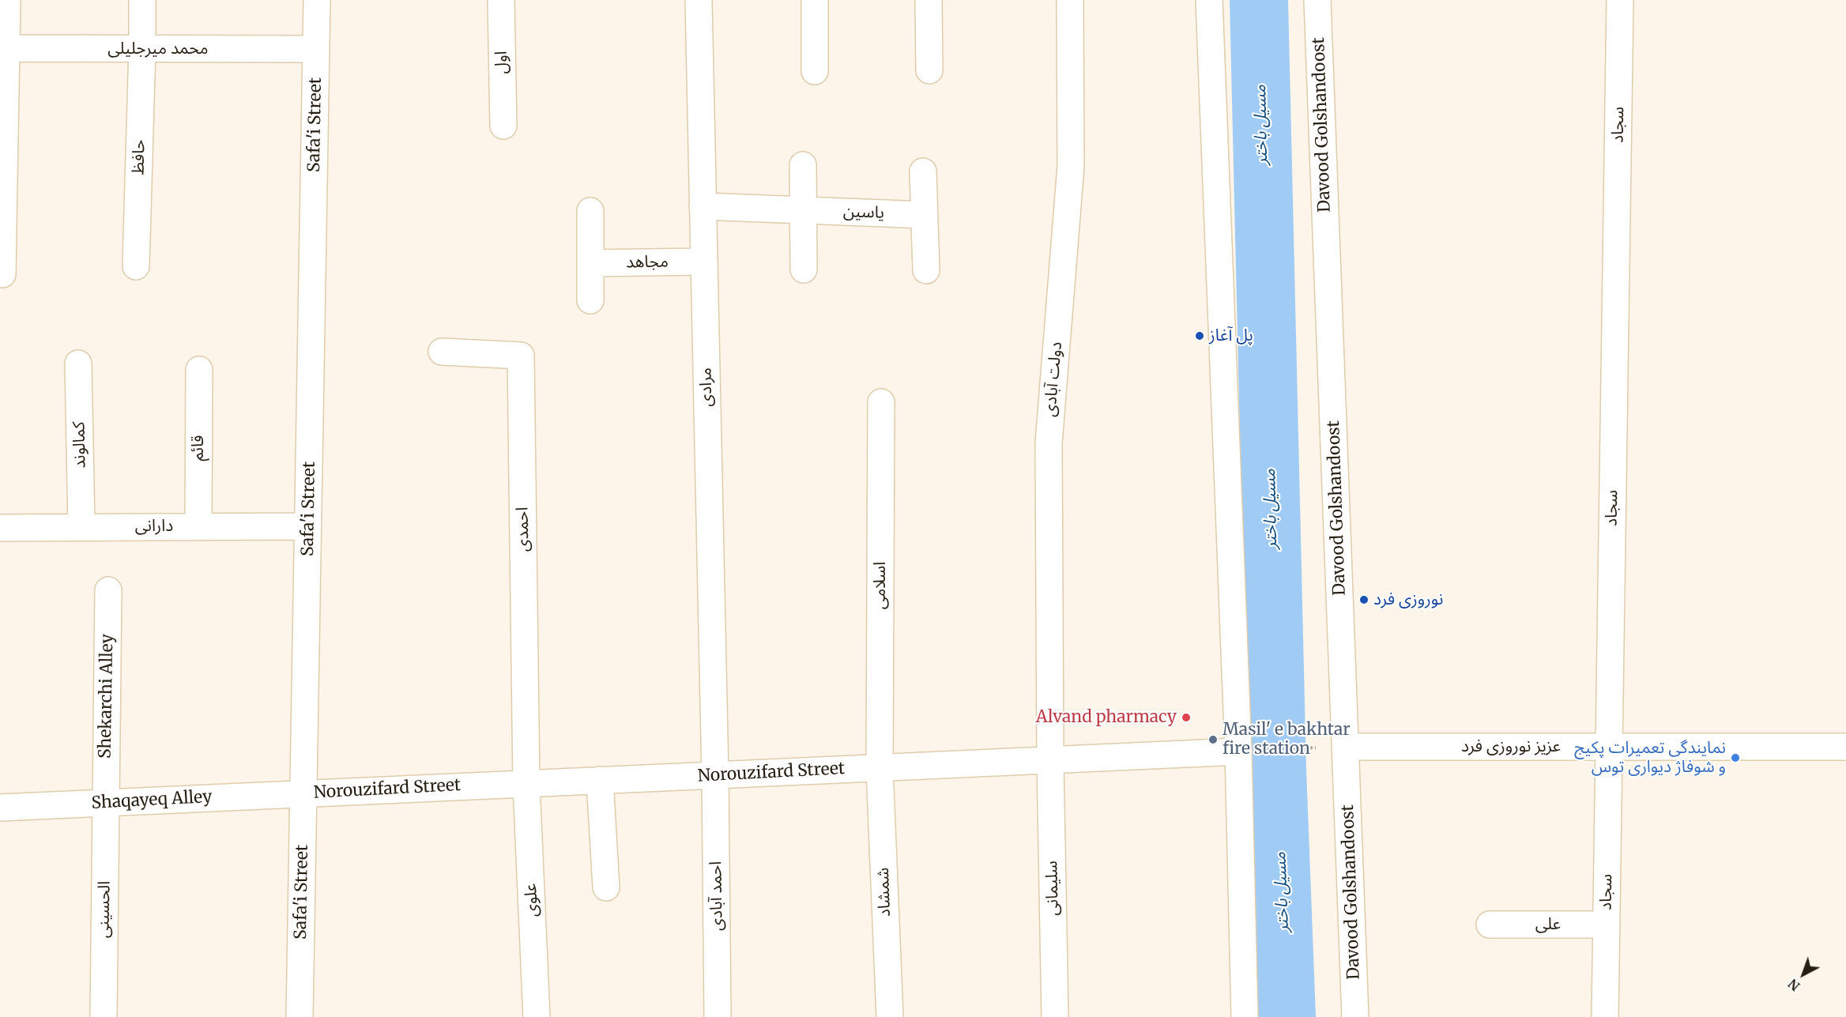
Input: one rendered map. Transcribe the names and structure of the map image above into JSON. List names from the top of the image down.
{
  "streets": {
    "street": [
      "محمد میرجلیلی",
      "اول",
      "Safa'i Street",
      "Davood Golshandoost",
      "سجاد",
      "حافظ",
      "یاسین",
      "مجاهد",
      "دولت آبادی",
      "مرادی",
      "کمالوند",
      "قائم",
      "دارانی",
      "احمدی",
      "اسلامی",
      "Shekarchi Alley",
      "عزیز نوروزی فرد",
      "Norouzifard Street",
      "Shaqayeq Alley",
      "سلیمانی",
      "شمشاد",
      "احمد آبادی",
      "علوی",
      "الحسینی",
      "علی"
    ]
  },
  "crossings": [
    ["محمد میرجلیلی", "Safa'i Street"],
    ["محمد میرجلیلی", "حافظ"],
    ["Safa'i Street", "دارانی"],
    ["Safa'i Street", "Norouzifard Street"],
    ["Safa'i Street", "Shaqayeq Alley"],
    ["Davood Golshandoost", "عزیز نوروزی فرد"],
    ["سجاد", "عزیز نوروزی فرد"],
    ["سجاد", "علی"],
    ["یاسین", "مرادی"],
    ["مجاهد", "مرادی"],
    ["دولت آبادی", "Norouzifard Street"],
    ["دولت آبادی", "سلیمانی"],
    ["مرادی", "Norouzifard Street"],
    ["مرادی", "احمد آبادی"],
    ["کمالوند", "دارانی"],
    ["قائم", "دارانی"],
    ["احمدی", "Norouzifard Street"],
    ["احمدی", "علوی"],
    ["اسلامی", "Norouzifard Street"],
    ["اسلامی", "شمشاد"],
    ["Shekarchi Alley", "Shaqayeq Alley"],
    ["Shekarchi Alley", "الحسینی"],
    ["Norouzifard Street", "Shaqayeq Alley"],
    ["Norouzifard Street", "سلیمانی"],
    ["Norouzifard Street", "شمشاد"],
    ["Norouzifard Street", "احمد آبادی"],
    ["Norouzifard Street", "علوی"],
    ["Shaqayeq Alley", "الحسینی"]
  ],
  "water": ["مسیل باختر"],
  "places": [
    "پل آغاز",
    "نوروزی فرد",
    "Alvand pharmacy",
    "Masil' e bakhtar fire station",
    "نمایندگی تعمیرات پکیج و شوفاژ دیواری توس"
  ],
  "north": "bottom left"
}
